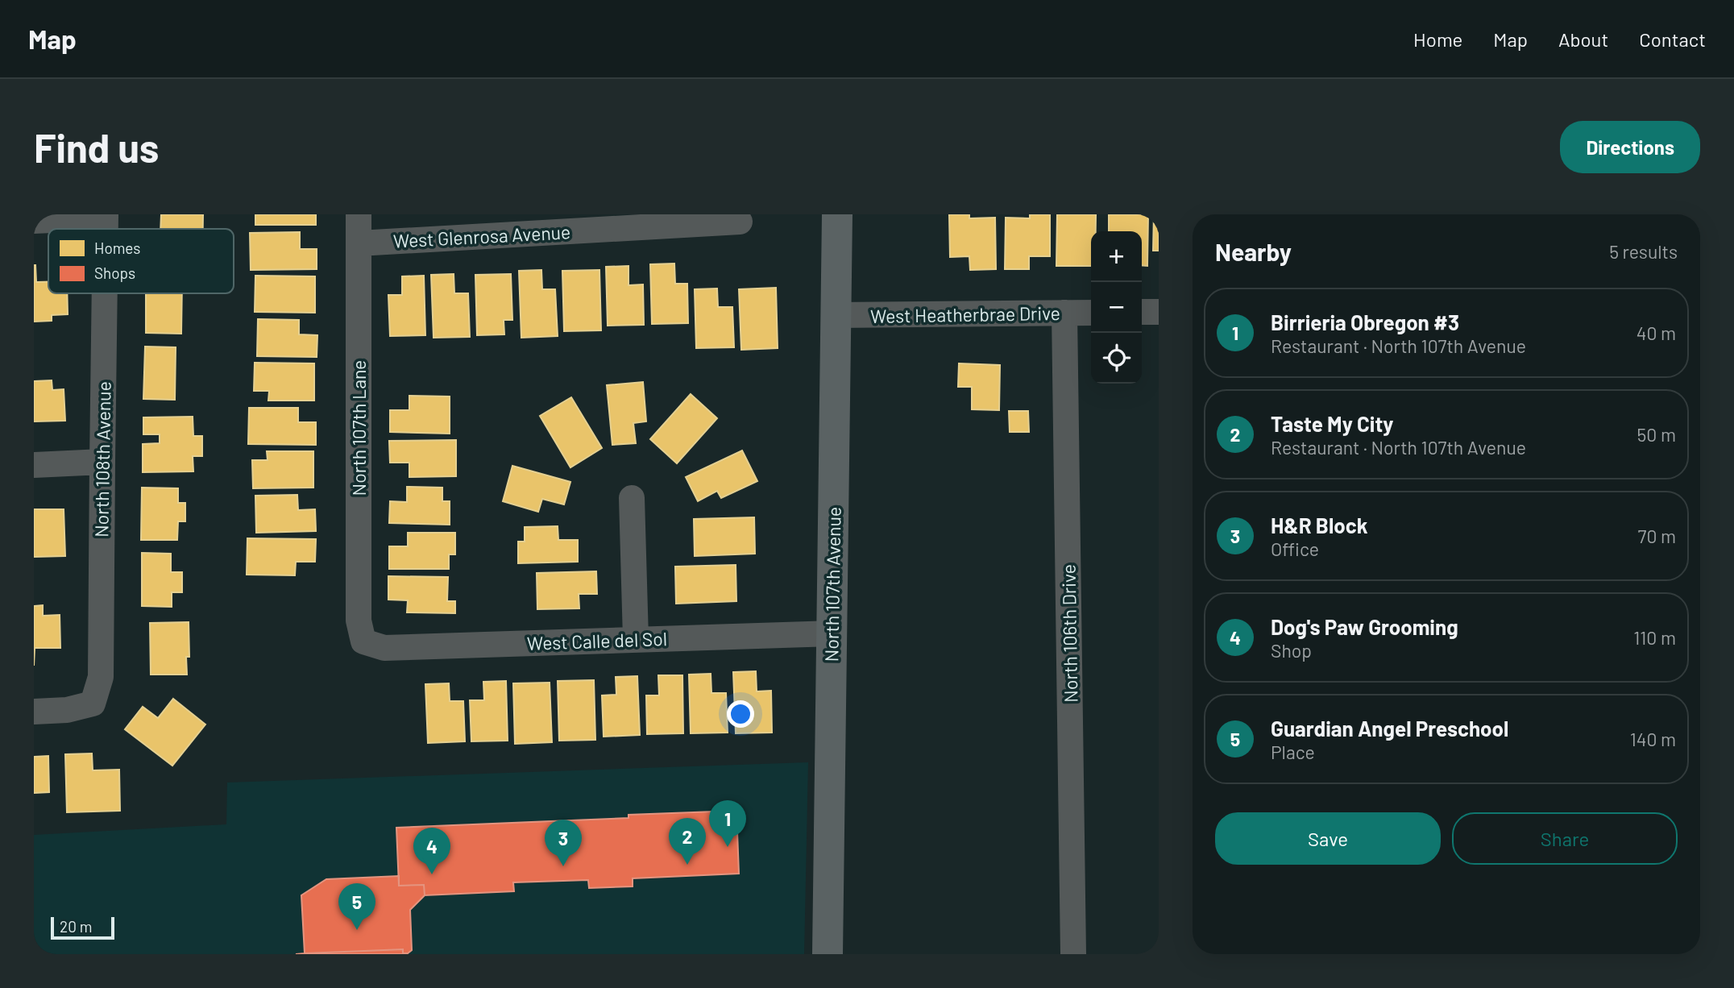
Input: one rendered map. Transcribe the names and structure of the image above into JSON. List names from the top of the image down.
{
  "streets": {
    "main road": ["North 107th Avenue"],
    "street": [
      "West Glenrosa Avenue",
      "West Heatherbrae Drive",
      "North 107th Lane",
      "North 108th Avenue",
      "North 106th Drive",
      "West Calle del Sol"
    ]
  },
  "crossings": [
    ["West Glenrosa Avenue", "North 107th Lane"],
    ["West Heatherbrae Drive", "North 107th Avenue"],
    ["West Heatherbrae Drive", "North 106th Drive"],
    ["North 107th Lane", "West Calle del Sol"],
    ["North 107th Avenue", "West Calle del Sol"]
  ],
  "legend": ["Homes", "Shops"],
  "scale_bar": "20 m",
  "page": {
    "header": "Map",
    "nav": [
      "Home",
      "Map",
      "About",
      "Contact"
    ],
    "buttons": [
      "Directions",
      ["Save", "Share"]
    ],
    "title": "Find us",
    "heading": ["Nearby", "5 results"],
    "map_buttons": ["+", "−"],
    "list": [
      {
        "mark": "1",
        "name": "Birrieria Obregon #3",
        "note": "Restaurant · North 107th Avenue",
        "value": "40 m"
      },
      {
        "mark": "2",
        "name": "Taste My City",
        "note": "Restaurant · North 107th Avenue",
        "value": "50 m"
      },
      {
        "mark": "3",
        "name": "H&R Block",
        "note": "Office",
        "value": "70 m"
      },
      {
        "mark": "4",
        "name": "Dog's Paw Grooming",
        "note": "Shop",
        "value": "110 m"
      },
      {
        "mark": "5",
        "name": "Guardian Angel Preschool",
        "note": "Place",
        "value": "140 m"
      }
    ],
    "pins": [
      "1",
      "2",
      "3",
      "4",
      "5"
    ],
    "scale": "20 m"
  }
}
